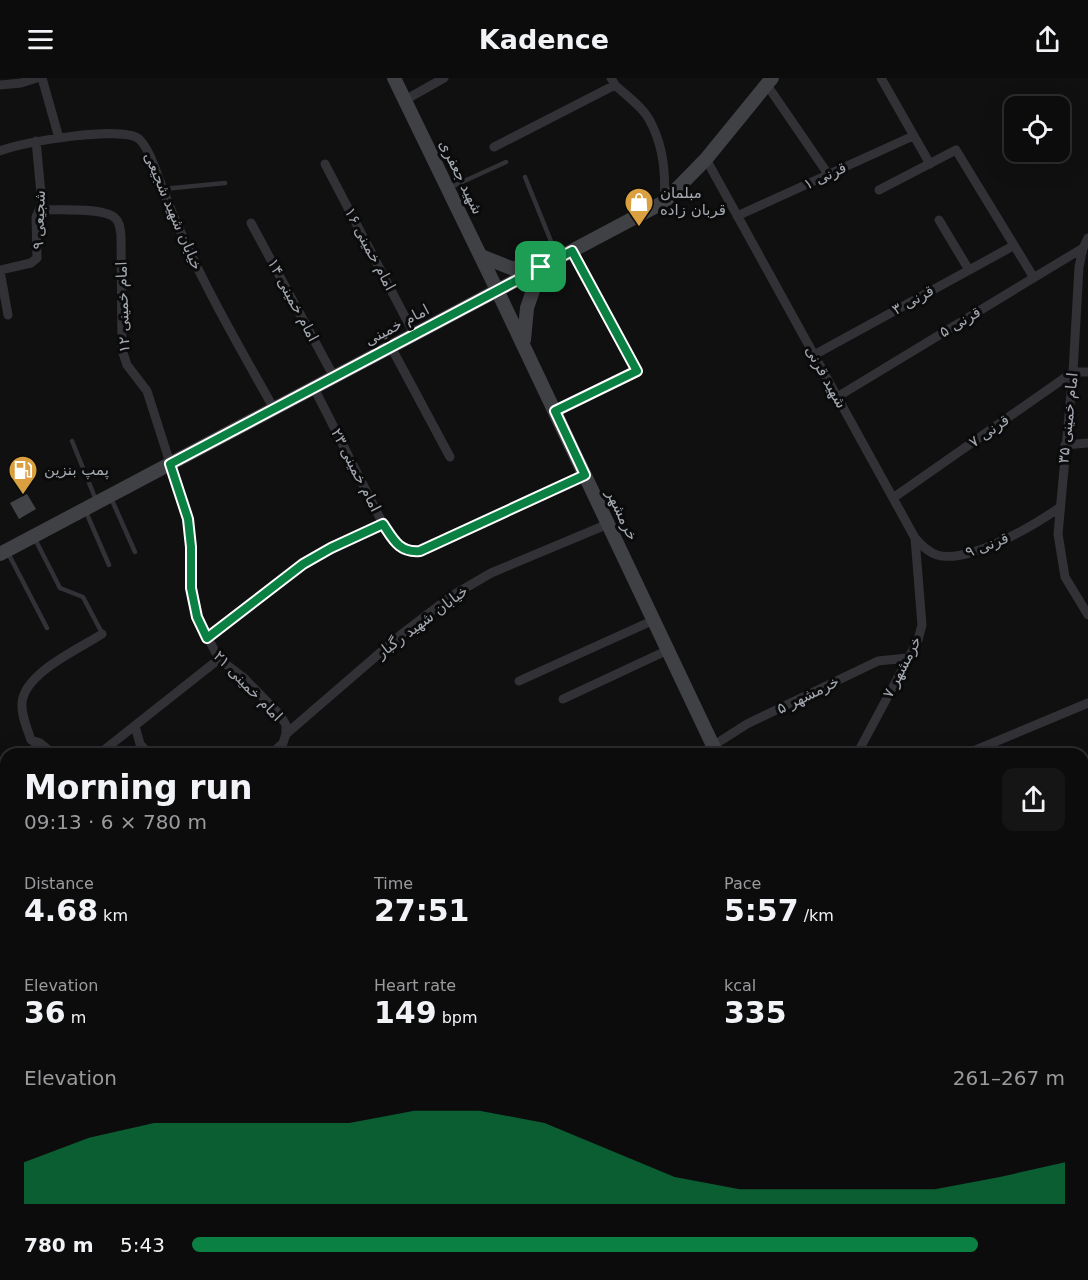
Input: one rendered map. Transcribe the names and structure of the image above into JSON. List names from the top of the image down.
{
  "streets": {
    "main road": ["شهید جعفری", "امام خمینی", "خرمشهر"],
    "street": [
      "قرنی ۱",
      "خیابان شهید شجیعی",
      "شجیعی ۹",
      "امام خمینی ۱۶",
      "امام خمینی ۱۴",
      "قرنی ۳",
      "امام خمینی ۱۲",
      "قرنی ۵",
      "شهید قرنی",
      "امام خمینی ۳۵",
      "قرنی ۷",
      "امام خمینی ۲۳",
      "قرنی ۹",
      "خیابان شهید رگبار",
      "خرمشهر ۷",
      "امام خمینی ۲۱",
      "خرمشهر ۵"
    ]
  },
  "crossings": [
    ["قرنی ۱", "شهید قرنی"],
    ["شهید جعفری", "امام خمینی"],
    ["شهید جعفری", "خرمشهر"],
    ["خیابان شهید شجیعی", "شجیعی ۹"],
    ["خیابان شهید شجیعی", "امام خمینی"],
    ["شجیعی ۹", "امام خمینی ۱۲"],
    ["امام خمینی ۱۶", "امام خمینی"],
    ["امام خمینی ۱۴", "امام خمینی"],
    ["قرنی ۳", "شهید قرنی"],
    ["امام خمینی ۱۲", "امام خمینی"],
    ["امام خمینی ۱۲", "امام خمینی ۲۱"],
    ["قرنی ۵", "شهید قرنی"],
    ["قرنی ۵", "امام خمینی ۳۵"],
    ["امام خمینی", "شهید قرنی"],
    ["امام خمینی", "امام خمینی ۲۳"],
    ["امام خمینی", "خرمشهر"],
    ["امام خمینی", "امام خمینی ۲۱"],
    ["شهید قرنی", "قرنی ۷"],
    ["شهید قرنی", "قرنی ۹"],
    ["شهید قرنی", "خرمشهر ۷"],
    ["امام خمینی ۳۵", "قرنی ۷"],
    ["امام خمینی ۳۵", "قرنی ۹"],
    ["امام خمینی ۲۳", "خرمشهر"],
    ["خرمشهر", "خیابان شهید رگبار"],
    ["قرنی ۹", "خرمشهر ۷"],
    ["خیابان شهید رگبار", "امام خمینی ۲۱"],
    ["خرمشهر ۷", "خرمشهر ۵"]
  ],
  "places": {
    "shop": ["مبلمان قربان زاده"],
    "fuel station": ["پمپ بنزین"]
  },
  "page": {
    "header": "Kadence",
    "heading": ["Morning run", "09:13 · 6 × 780 m"],
    "stats": [
      ["Distance", "4.68 km"],
      ["Time", "27:51"],
      ["Pace", "5:57 /km"],
      ["Elevation", "36 m"],
      ["Heart rate", "149 bpm"],
      ["kcal", "335"]
    ],
    "chart": ["Elevation", "261–267 m"],
    "list": [
      {
        "name": "780 m",
        "note": "5:43"
      }
    ]
  }
}
